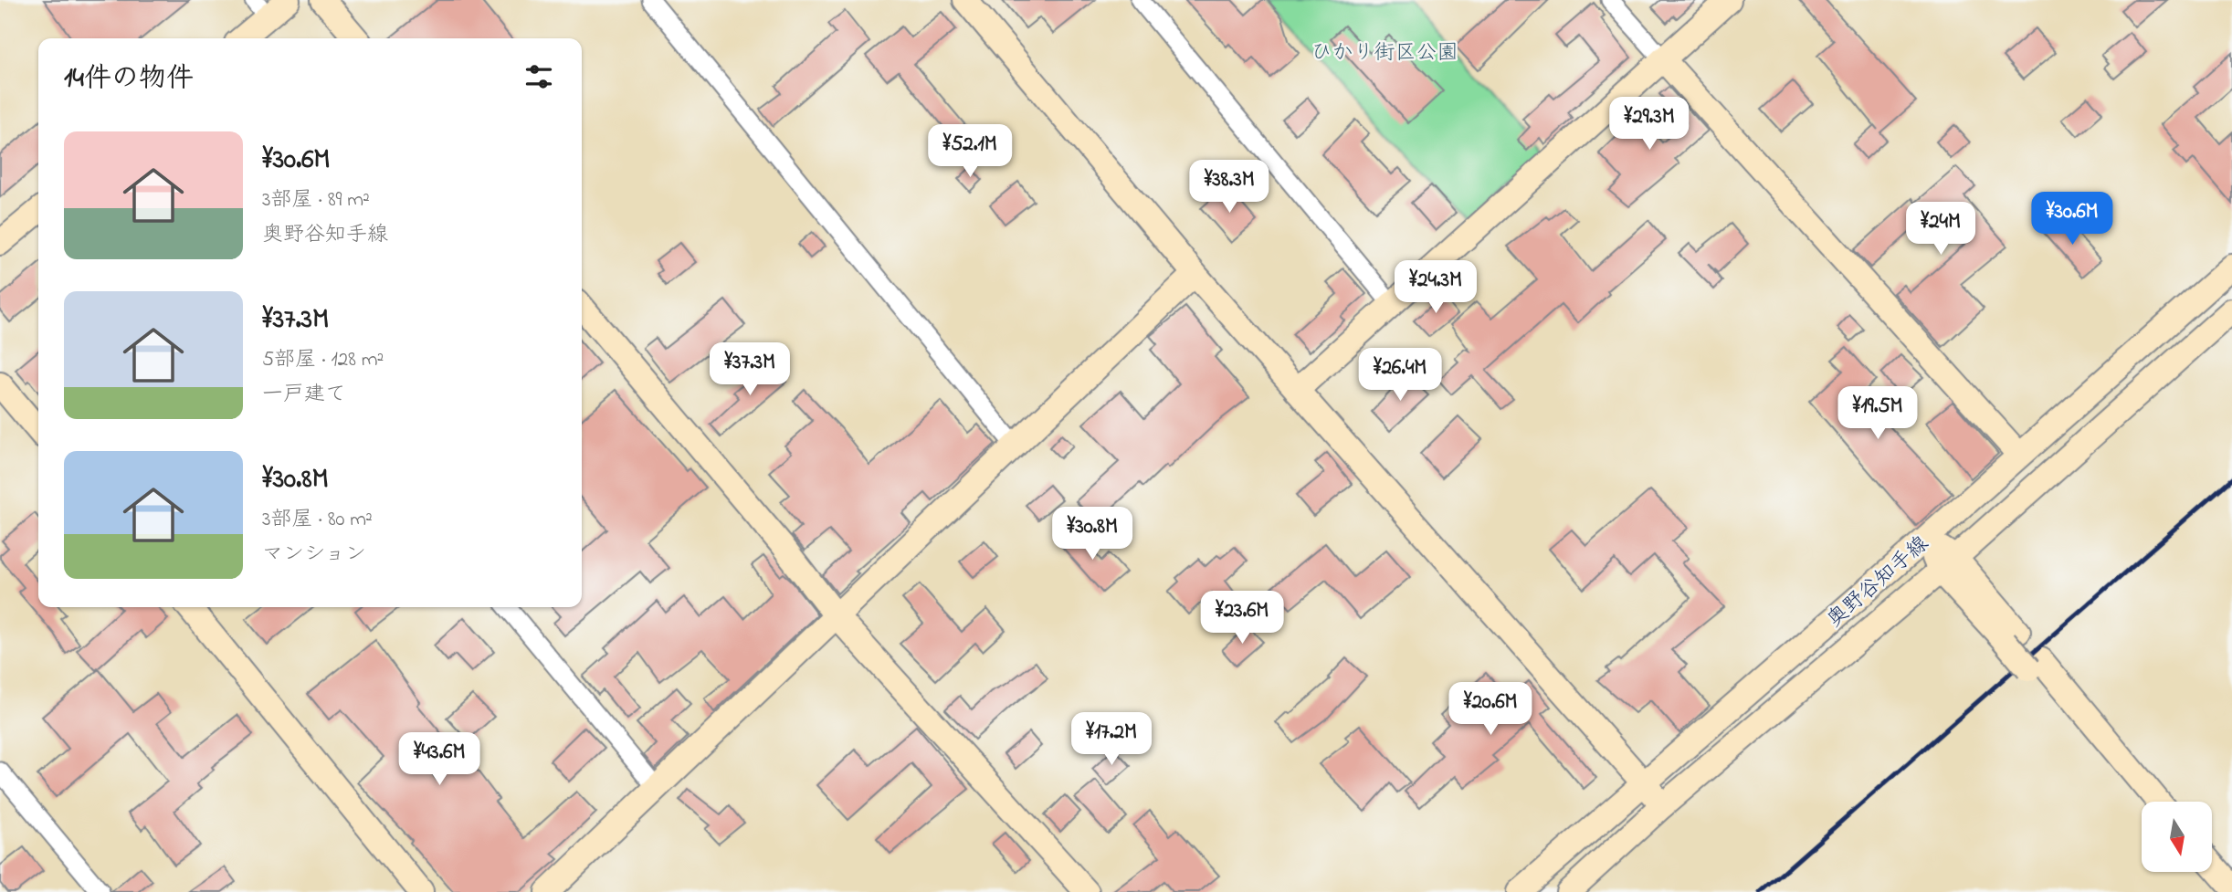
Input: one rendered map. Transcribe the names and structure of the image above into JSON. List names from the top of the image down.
{
  "streets": {
    "street": ["奥野谷知手線"]
  },
  "parks": ["ひかり街区公園"],
  "north": "bottom",
  "page": {
    "heading": "14件の物件",
    "price": [
      "¥29.3M",
      "¥52.1M",
      "¥38.3M",
      "¥30.6M",
      "¥24M",
      "¥24.3M",
      "¥37.3M",
      "¥26.4M",
      "¥19.5M",
      "¥30.8M",
      "¥23.6M",
      "¥20.6M",
      "¥17.2M",
      "¥43.6M"
    ],
    "list": [
      {
        "name": "¥30.6M",
        "note": "3部屋 · 89 m² · 奥野谷知手線"
      },
      {
        "name": "¥37.3M",
        "note": "5部屋 · 128 m² · 一戸建て"
      },
      {
        "name": "¥30.8M",
        "note": "3部屋 · 80 m² · マンション"
      }
    ]
  }
}
